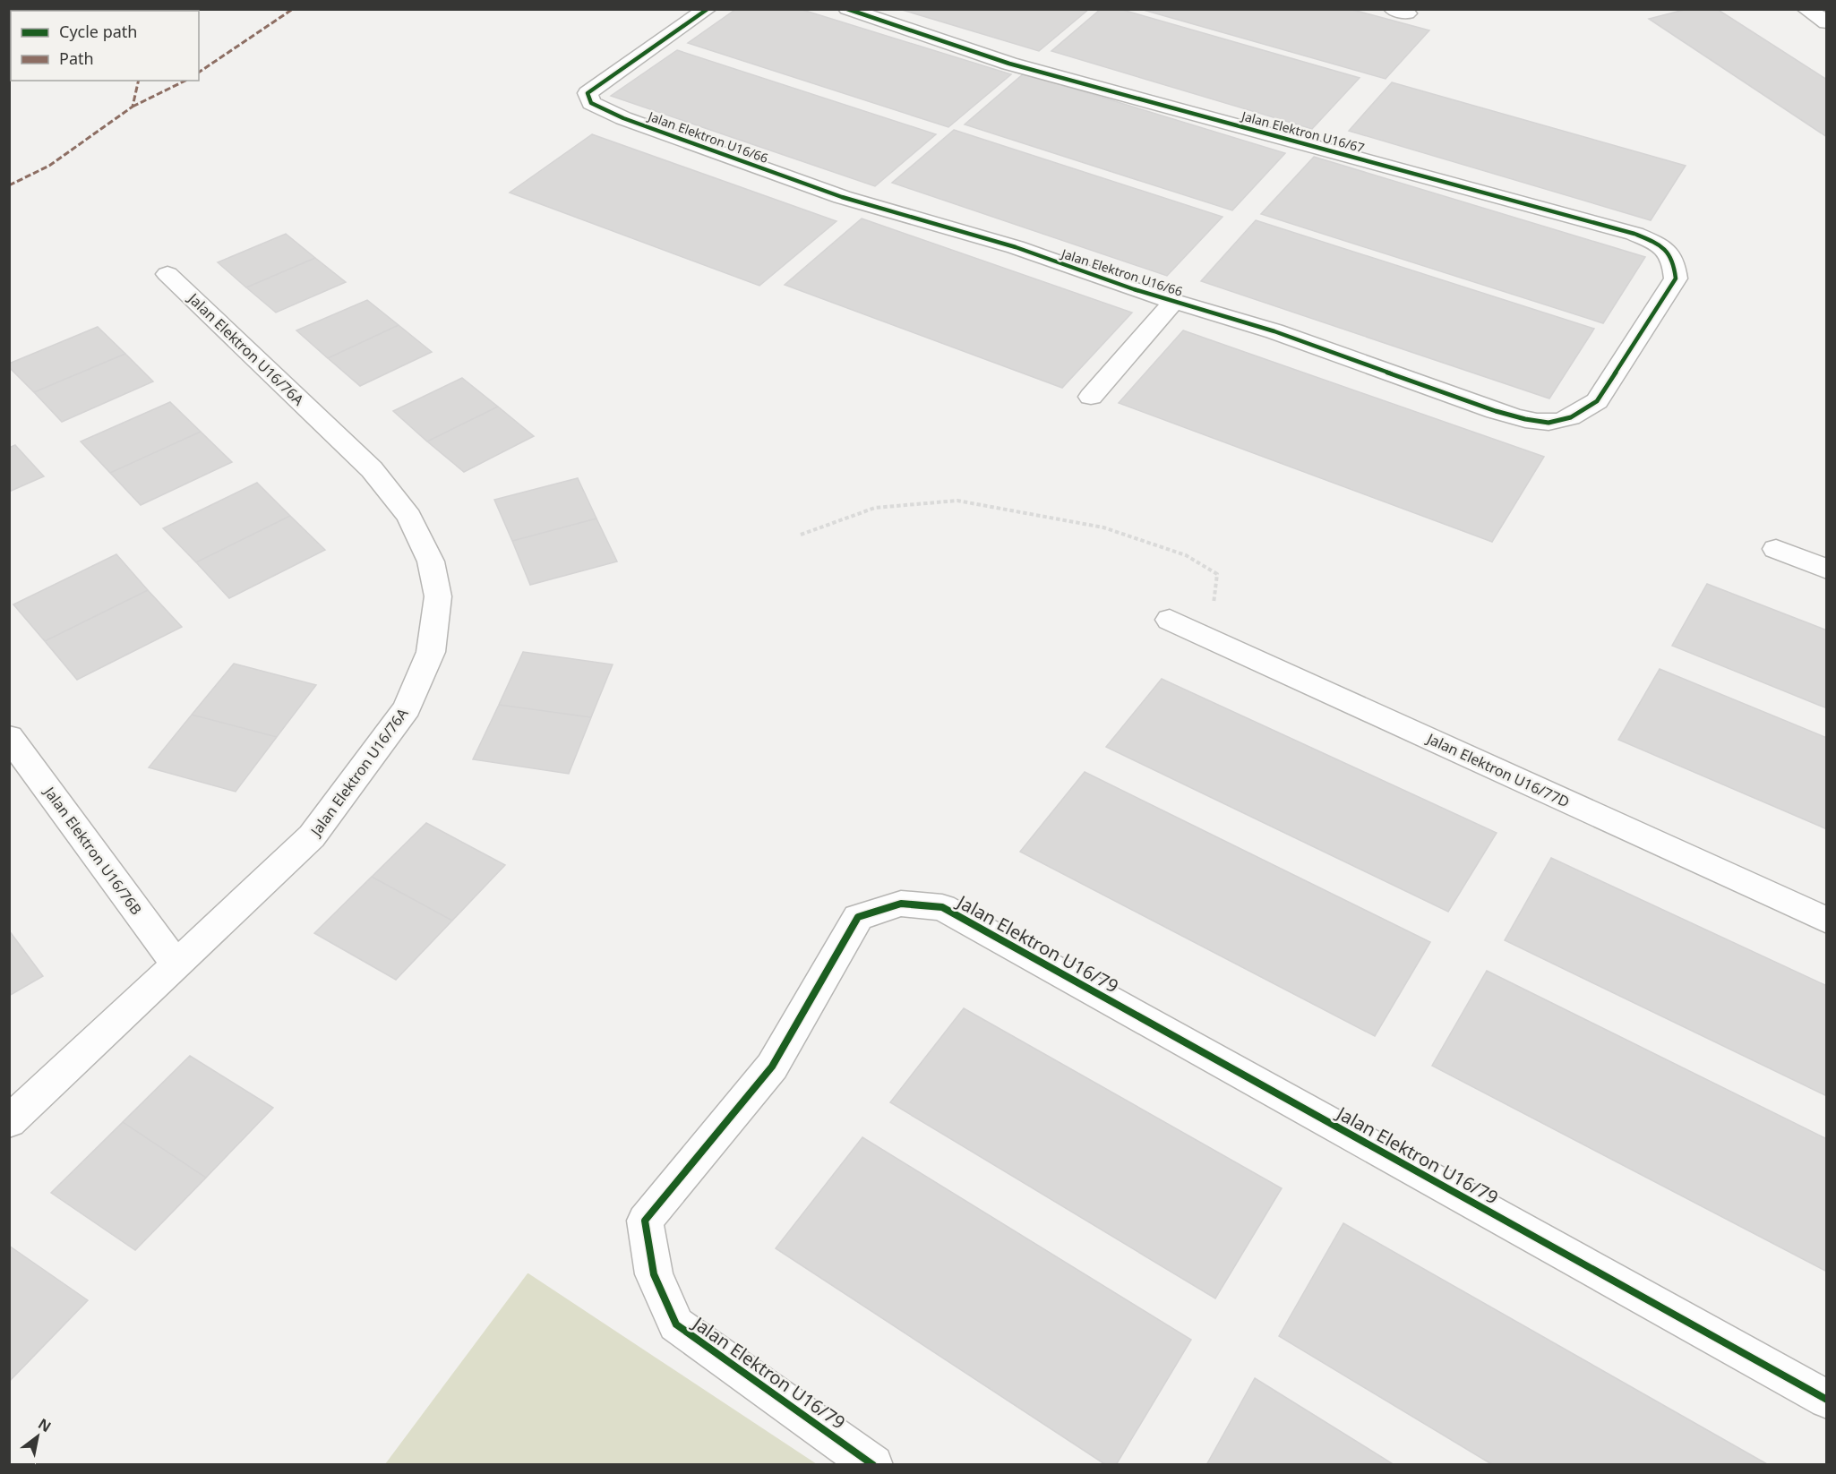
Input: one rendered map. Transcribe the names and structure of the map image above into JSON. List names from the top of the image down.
{
  "streets": {
    "street": [
      "Jalan Elektron U16/67",
      "Jalan Elektron U16/66",
      "Jalan Elektron U16/76A",
      "Jalan Elektron U16/77D",
      "Jalan Elektron U16/76B",
      "Jalan Elektron U16/79"
    ]
  },
  "crossings": [
    ["Jalan Elektron U16/67", "Jalan Elektron U16/66"],
    ["Jalan Elektron U16/76A", "Jalan Elektron U16/76B"]
  ],
  "legend": ["Cycle path", "Path"],
  "north": "top right"
}
